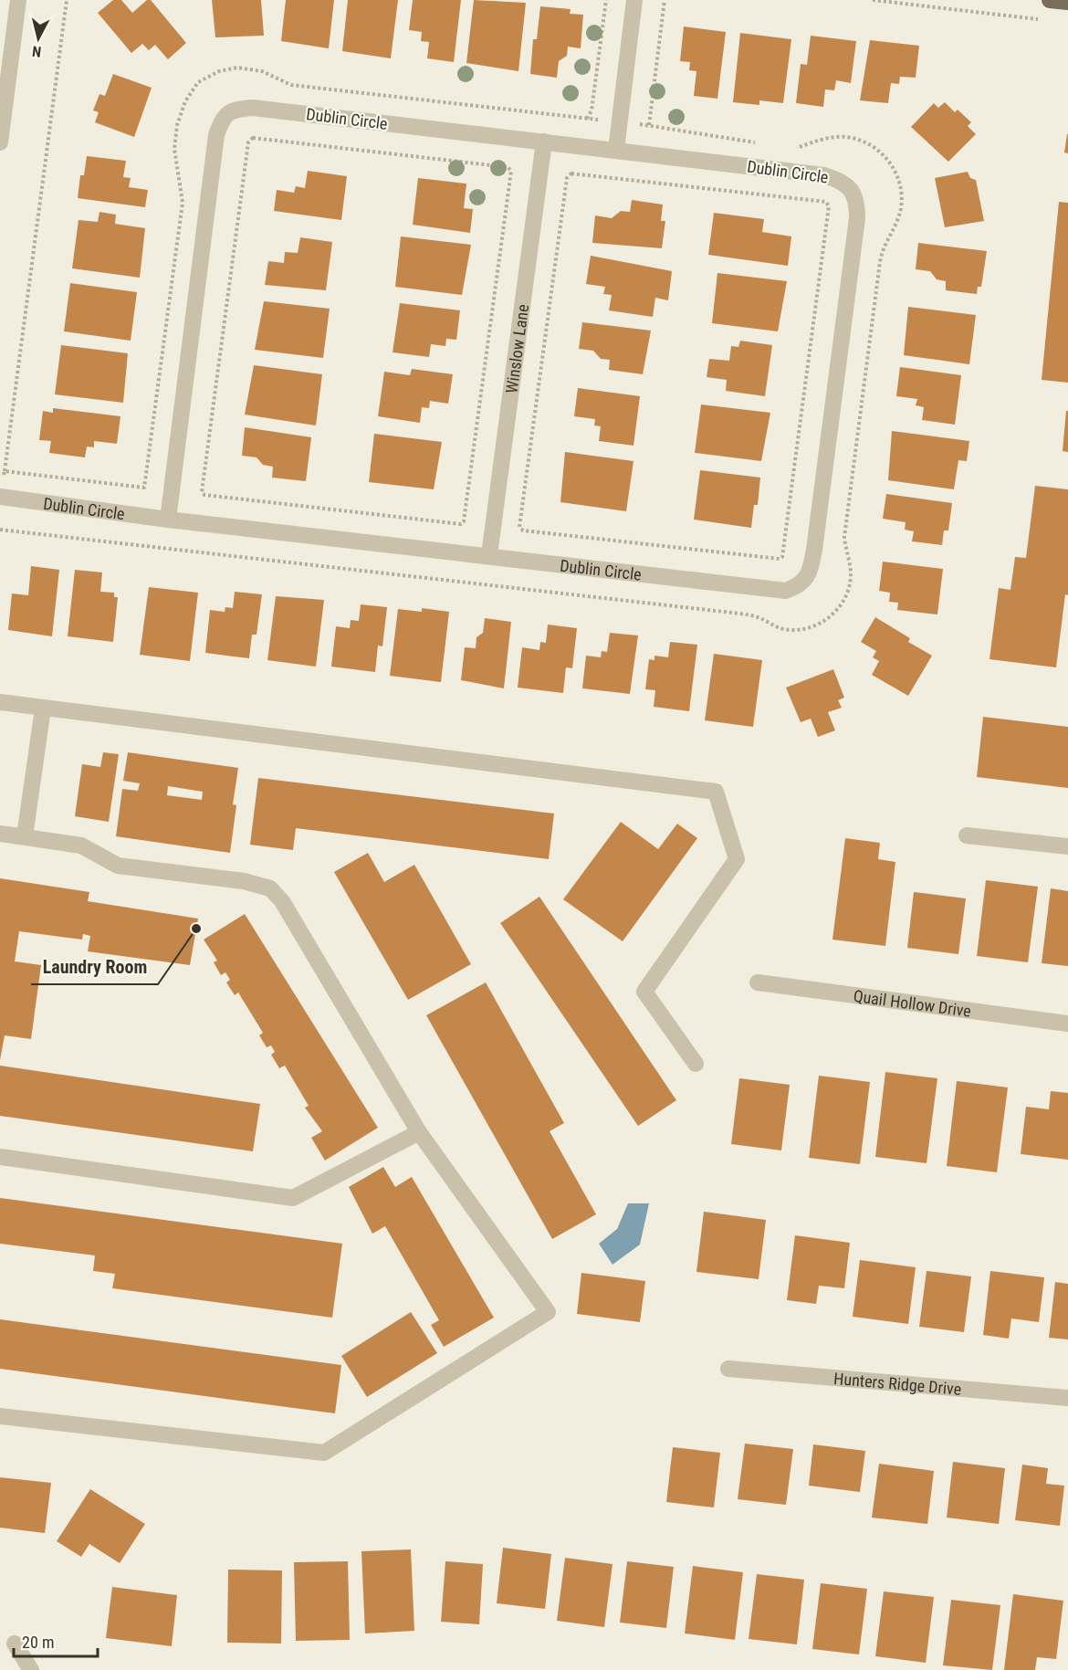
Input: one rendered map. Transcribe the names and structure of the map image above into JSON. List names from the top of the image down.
{
  "streets": {
    "street": [
      "Dublin Circle",
      "Winslow Lane",
      "Quail Hollow Drive",
      "Hunters Ridge Drive"
    ]
  },
  "crossings": [
    ["Dublin Circle", "Winslow Lane"]
  ],
  "places": ["Laundry Room"],
  "scale_bar": "20 m",
  "north": "bottom"
}
